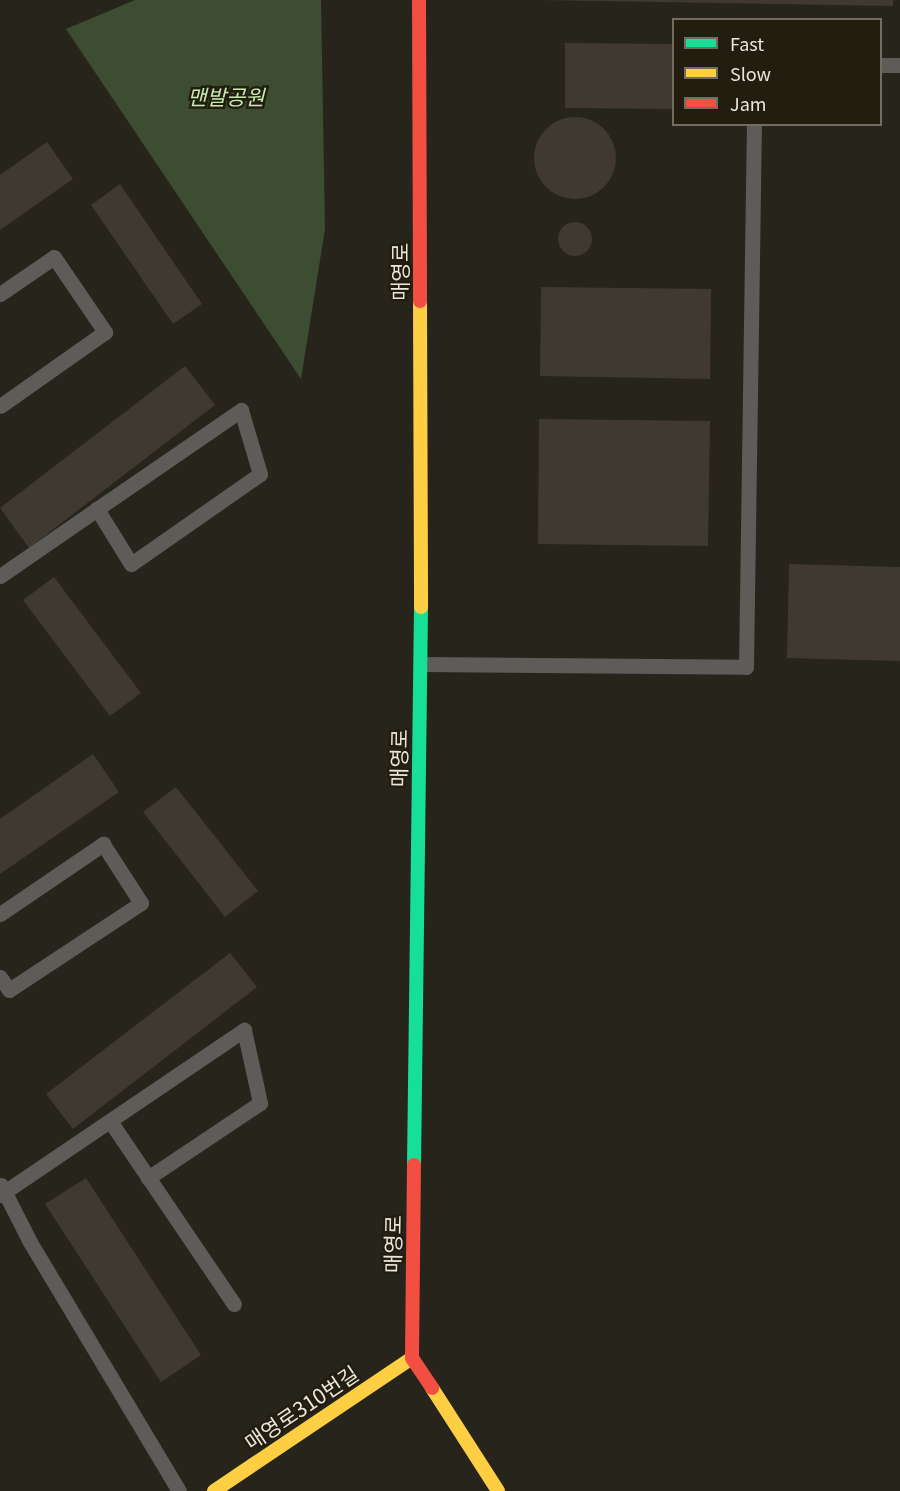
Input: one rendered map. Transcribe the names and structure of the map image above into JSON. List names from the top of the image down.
{
  "streets": {
    "street": ["매영로", "매영로310번길"]
  },
  "crossings": [
    ["매영로", "매영로310번길"]
  ],
  "parks": ["맨발공원"],
  "legend": ["Fast", "Slow", "Jam"]
}
